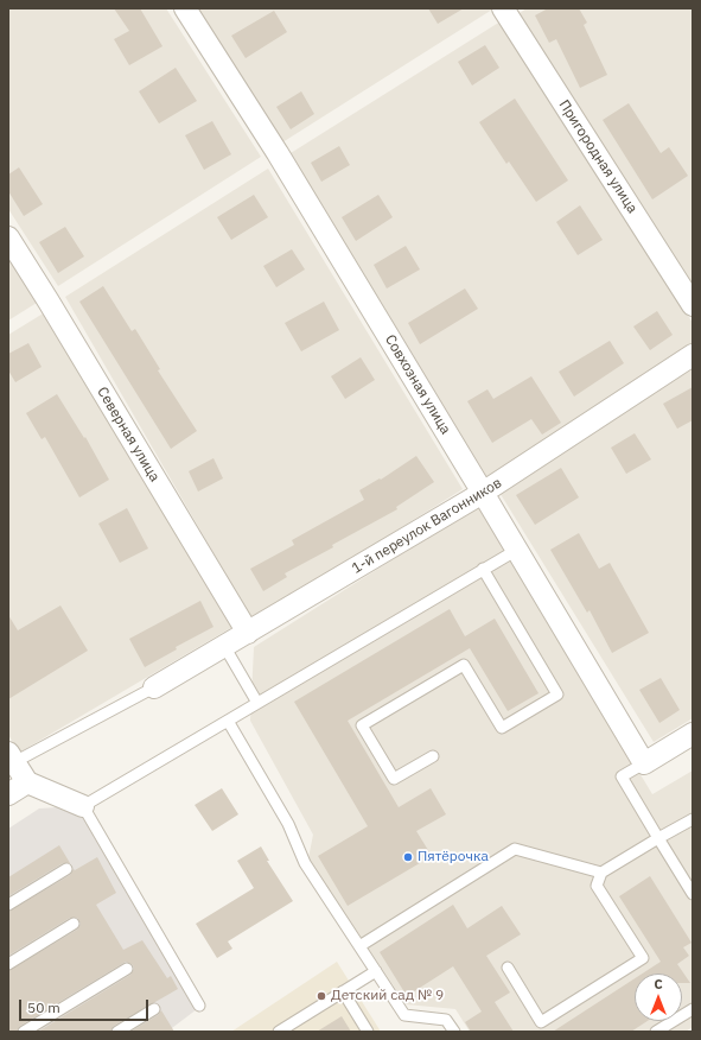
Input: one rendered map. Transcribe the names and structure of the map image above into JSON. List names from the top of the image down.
{
  "streets": {
    "street": [
      "Пригородная улица",
      "Совхозная улица",
      "Северная улица",
      "1-й переулок Вагонников"
    ]
  },
  "crossings": [
    ["Совхозная улица", "1-й переулок Вагонников"],
    ["Северная улица", "1-й переулок Вагонников"]
  ],
  "places": ["Пятёрочка", "Детский сад № 9"],
  "scale_bar": "50 m",
  "north": "top"
}
